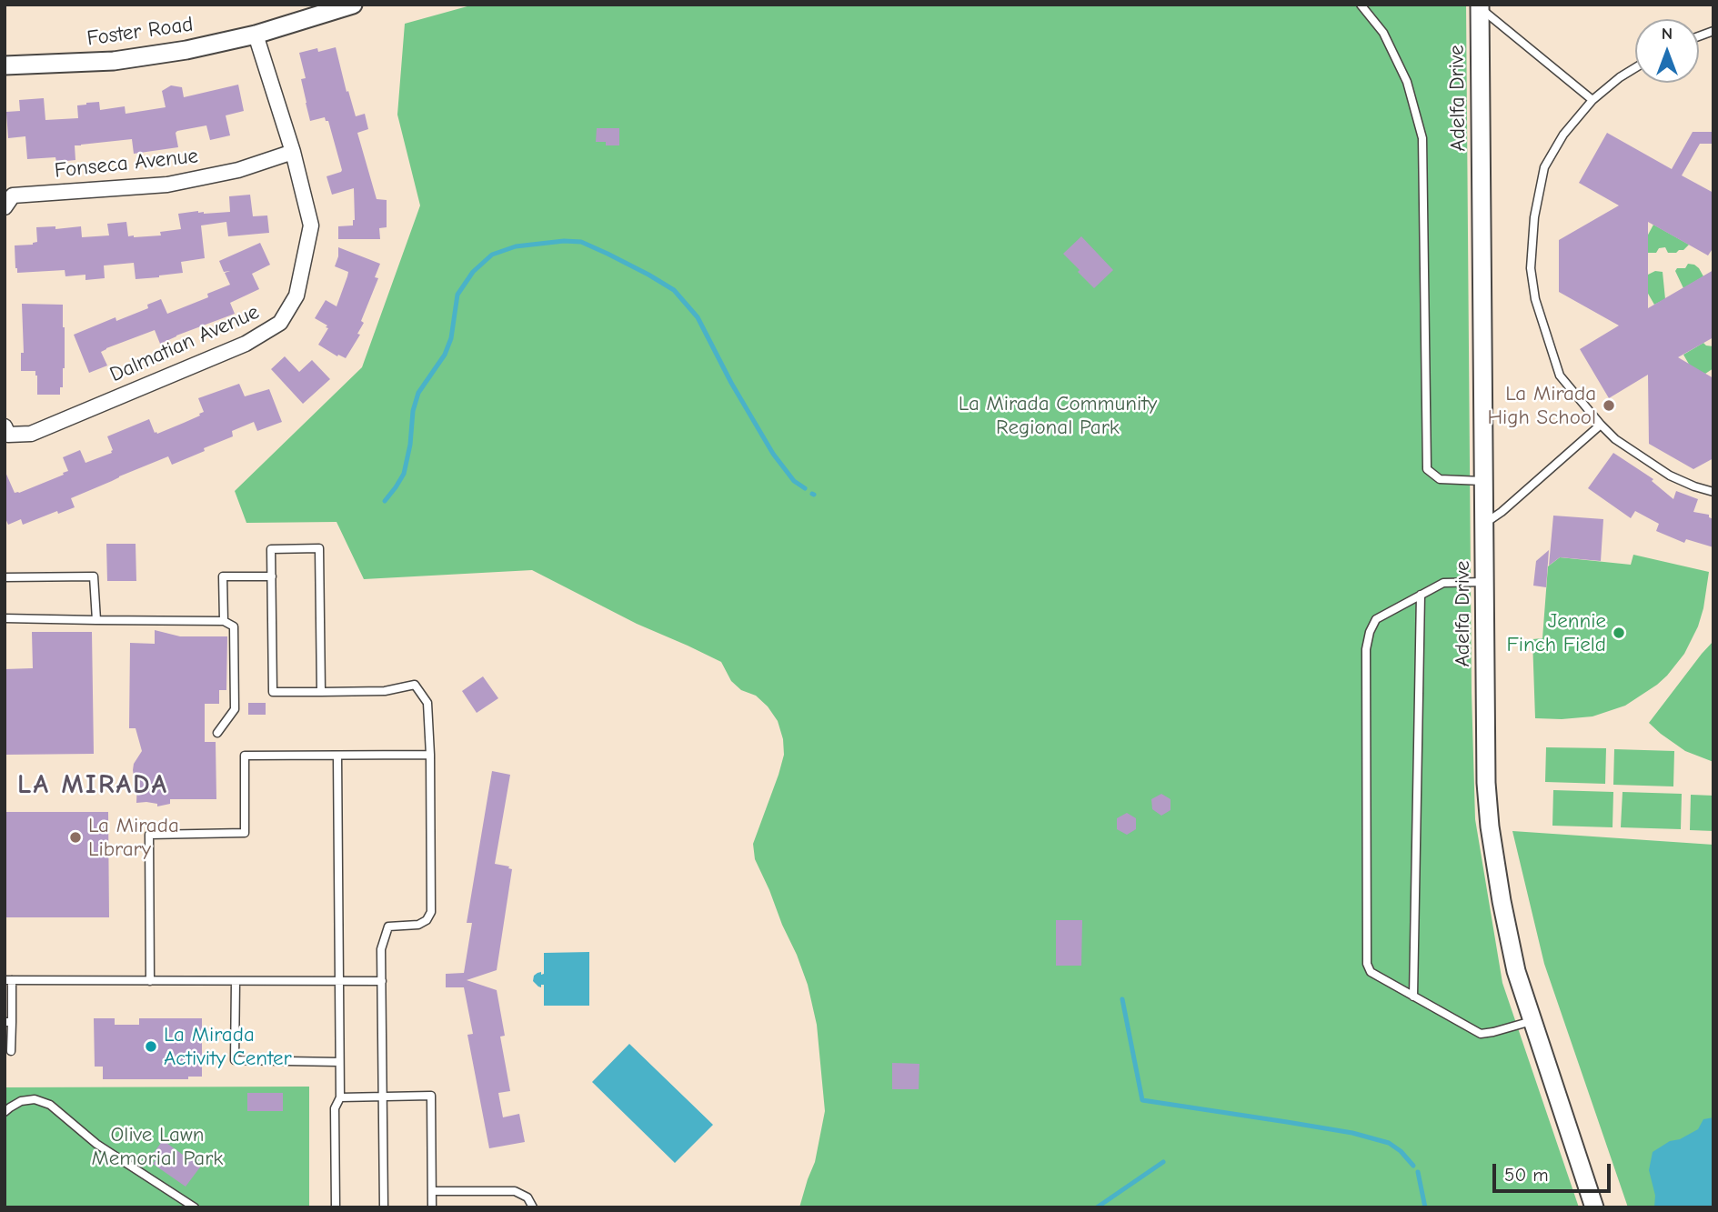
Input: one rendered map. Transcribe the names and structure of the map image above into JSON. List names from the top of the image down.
{
  "streets": {
    "street": [
      "Foster Road",
      "Adelfa Drive",
      "Fonseca Avenue",
      "Dalmatian Avenue"
    ]
  },
  "crossings": [
    ["Foster Road", "Dalmatian Avenue"],
    ["Fonseca Avenue", "Dalmatian Avenue"]
  ],
  "districts": ["LA MIRADA"],
  "parks": ["La Mirada Community Regional Park", "Olive Lawn Memorial Park"],
  "places": [
    "La Mirada High School",
    "Jennie Finch Field",
    "La Mirada Library",
    "La Mirada Activity Center"
  ],
  "scale_bar": "50 m",
  "north": "top"
}
